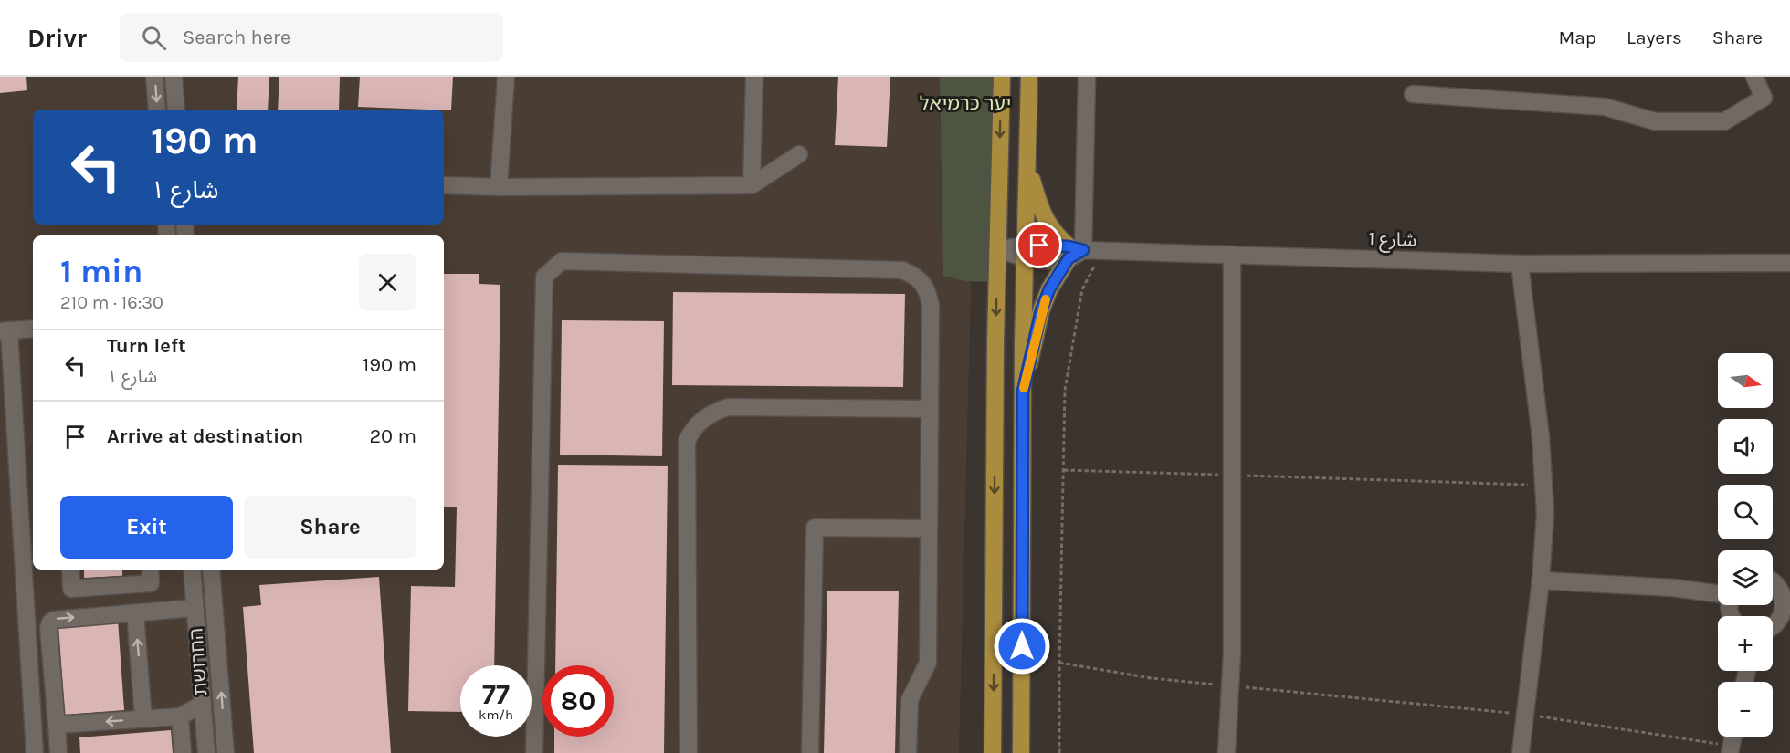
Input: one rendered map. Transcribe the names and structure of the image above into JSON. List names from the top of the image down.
{
  "streets": {
    "street": ["شارع 1", "החרושת"]
  },
  "parks": ["יער כרמיאל"],
  "north": "right",
  "page": {
    "header": "Drivr",
    "search": "Search here",
    "nav": ["Map", "Layers", "Share"],
    "turn": ["190 m", "شارع ١"],
    "heading": ["1 min", "210 m · 16:30"],
    "list": [
      {
        "name": "Turn left",
        "note": "شارع ١",
        "value": "190 m"
      },
      {
        "name": "Arrive at destination",
        "value": "20 m"
      }
    ],
    "map_buttons": ["+", "−"],
    "buttons": ["Exit", "Share"],
    "speed": "77 km/h",
    "limit": "80"
  }
}
